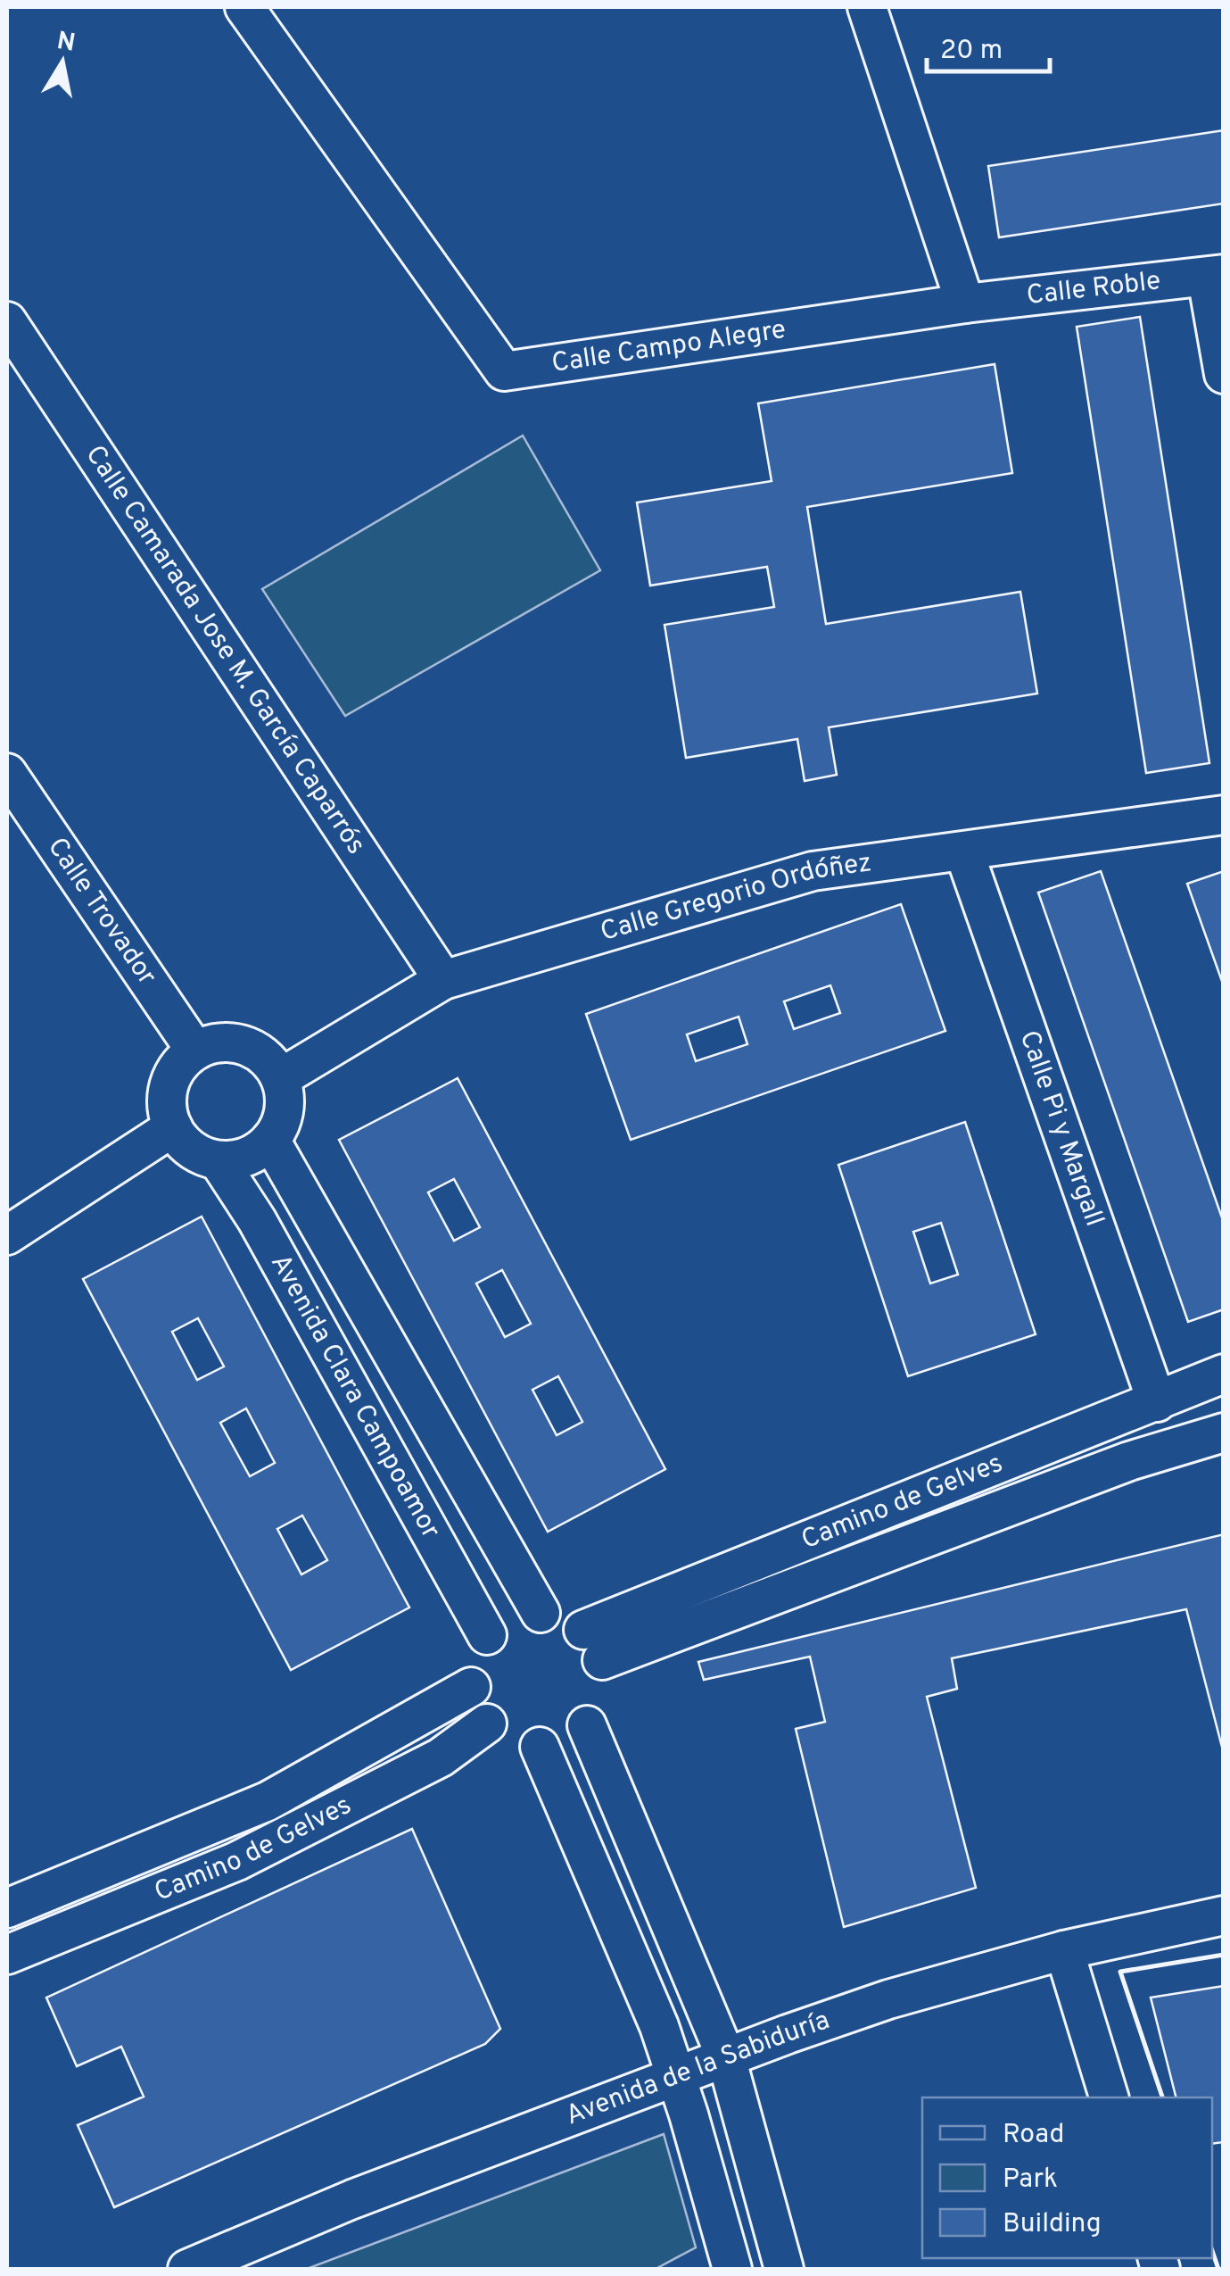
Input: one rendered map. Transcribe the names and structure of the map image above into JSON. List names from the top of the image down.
{
  "streets": {
    "street": [
      "Calle Roble",
      "Calle Campo Alegre",
      "Calle Camarada Jose M. García Caparrós",
      "Calle Gregorio Ordóñez",
      "Calle Trovador",
      "Calle Pi y Margall",
      "Avenida Clara Campoamor",
      "Camino de Gelves",
      "Avenida de la Sabiduría"
    ]
  },
  "crossings": [
    ["Calle Roble", "Calle Campo Alegre"],
    ["Calle Camarada Jose M. García Caparrós", "Calle Gregorio Ordóñez"],
    ["Calle Gregorio Ordóñez", "Calle Trovador"],
    ["Calle Gregorio Ordóñez", "Calle Pi y Margall"],
    ["Calle Gregorio Ordóñez", "Avenida Clara Campoamor"],
    ["Calle Trovador", "Avenida Clara Campoamor"],
    ["Calle Pi y Margall", "Camino de Gelves"],
    ["Avenida Clara Campoamor", "Camino de Gelves"]
  ],
  "legend": ["Road", "Park", "Building"],
  "scale_bar": "20 m",
  "north": "top"
}
